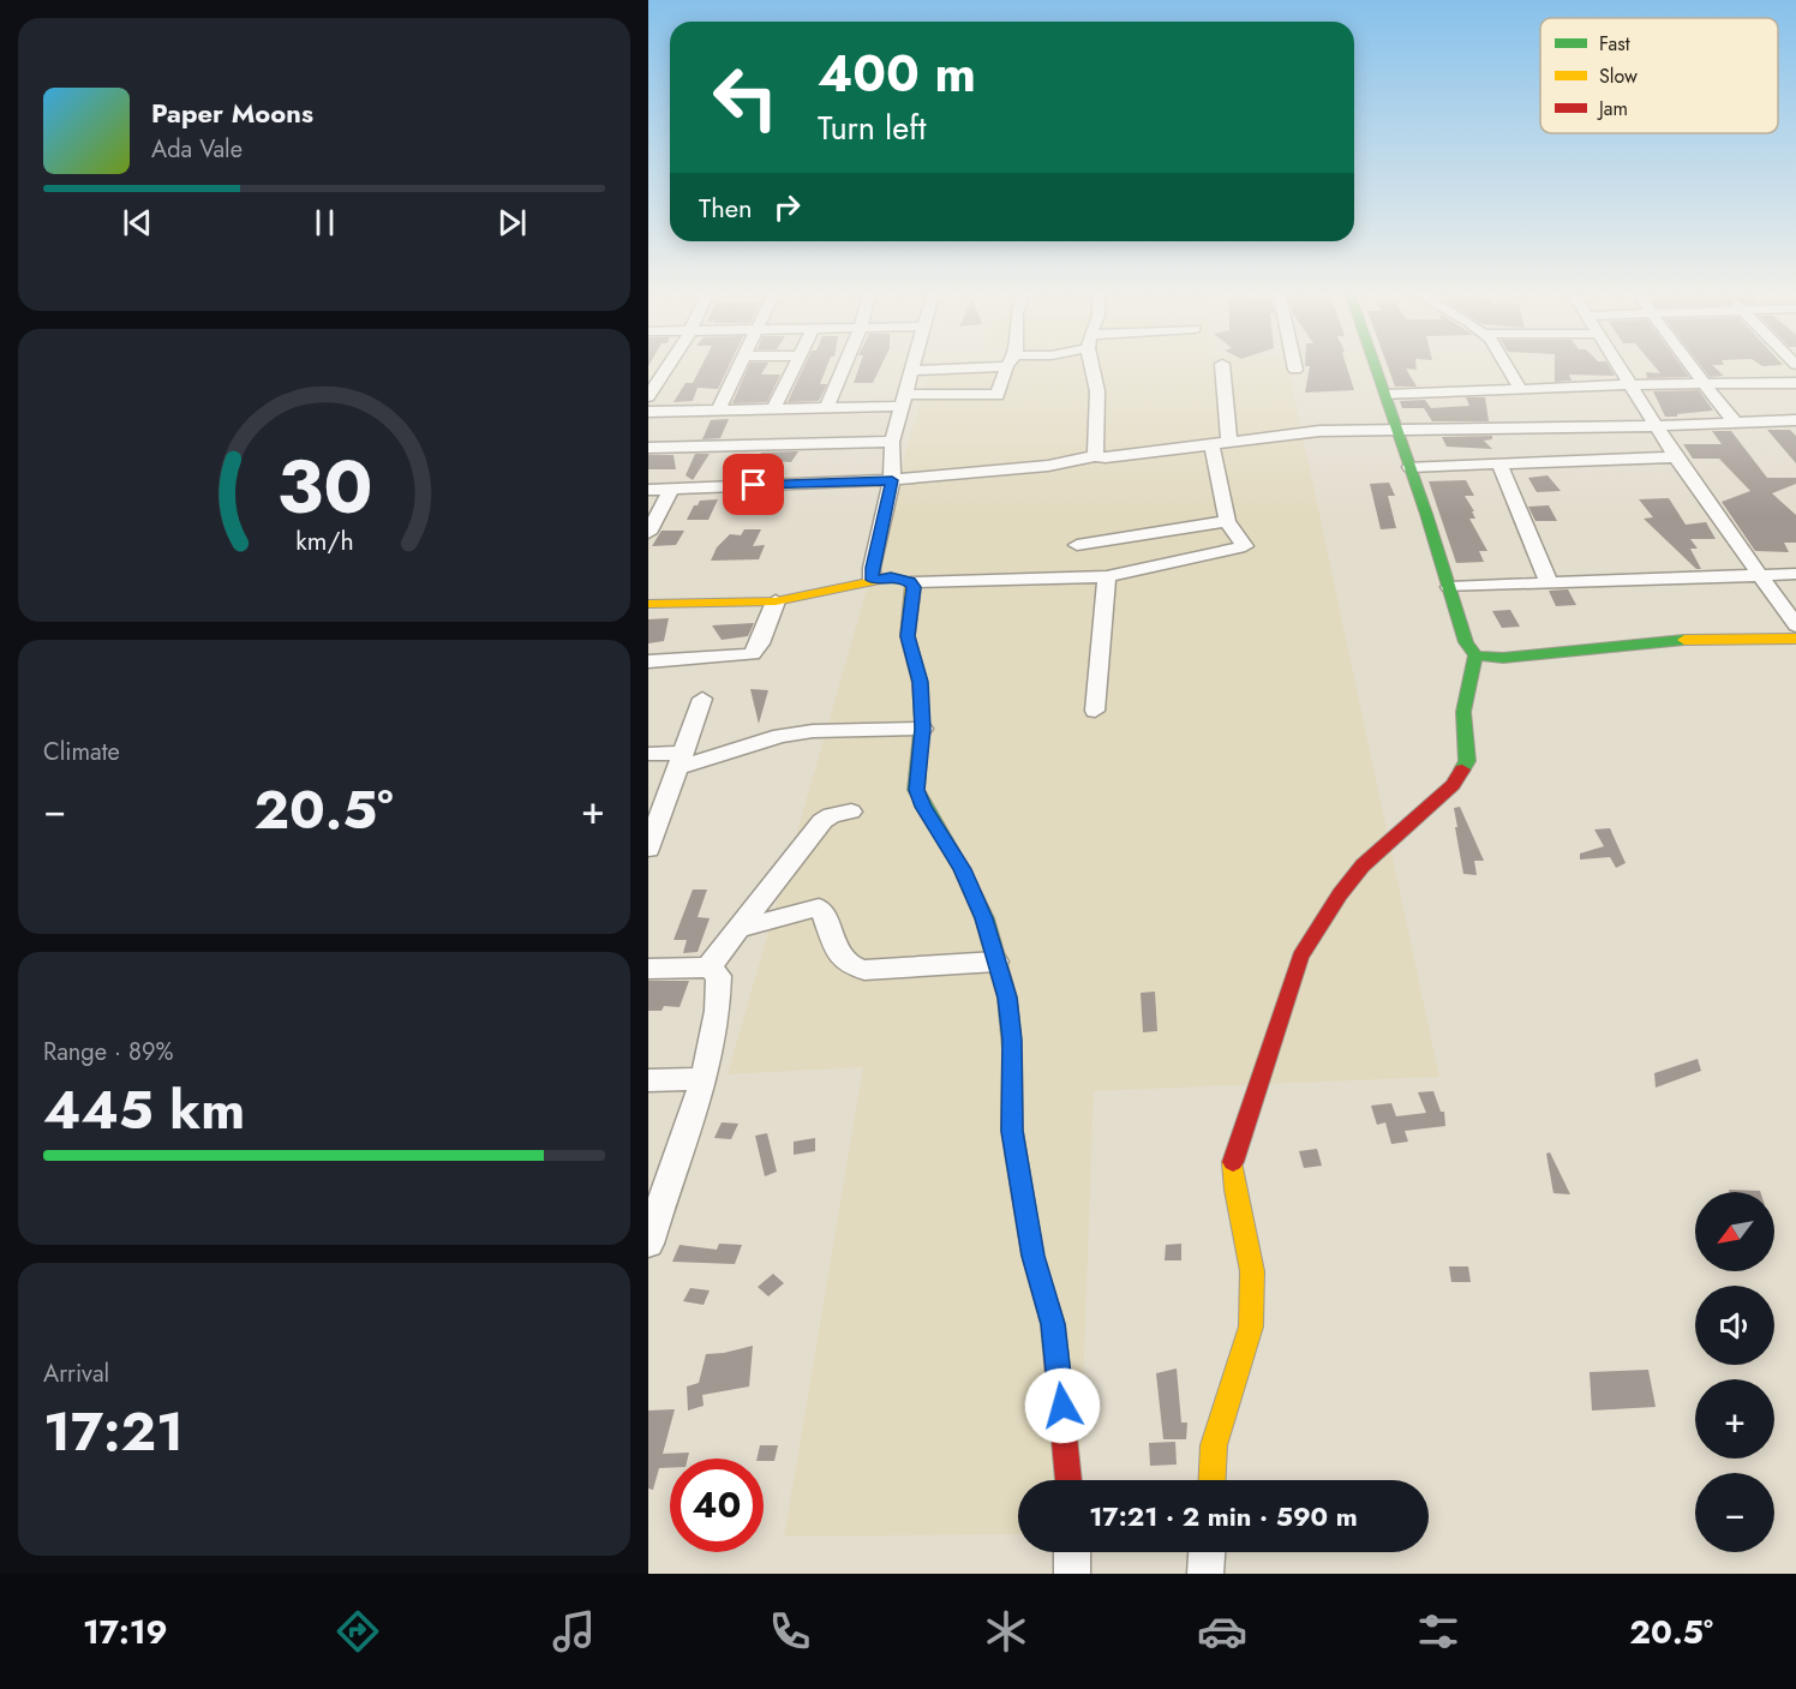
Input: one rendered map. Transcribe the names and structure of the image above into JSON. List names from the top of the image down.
{
  "legend": ["Fast", "Slow", "Jam"],
  "north": "bottom left",
  "page": {
    "turn": ["400 m", "Turn left"],
    "song": ["Paper Moons", "Ada Vale"],
    "then": "Then",
    "tile": [
      "Climate",
      ["Range · 89%", "445 km"],
      ["Arrival", "17:21"]
    ],
    "heat": ["−", "20.5°", "+"],
    "map_buttons": ["+", "−"],
    "limit": "40",
    "trip": "17:21 · 2 min · 590 m",
    "tabs": ["17:19", "20.5°"],
    "gauge": ["30", "km/h"]
  }
}
